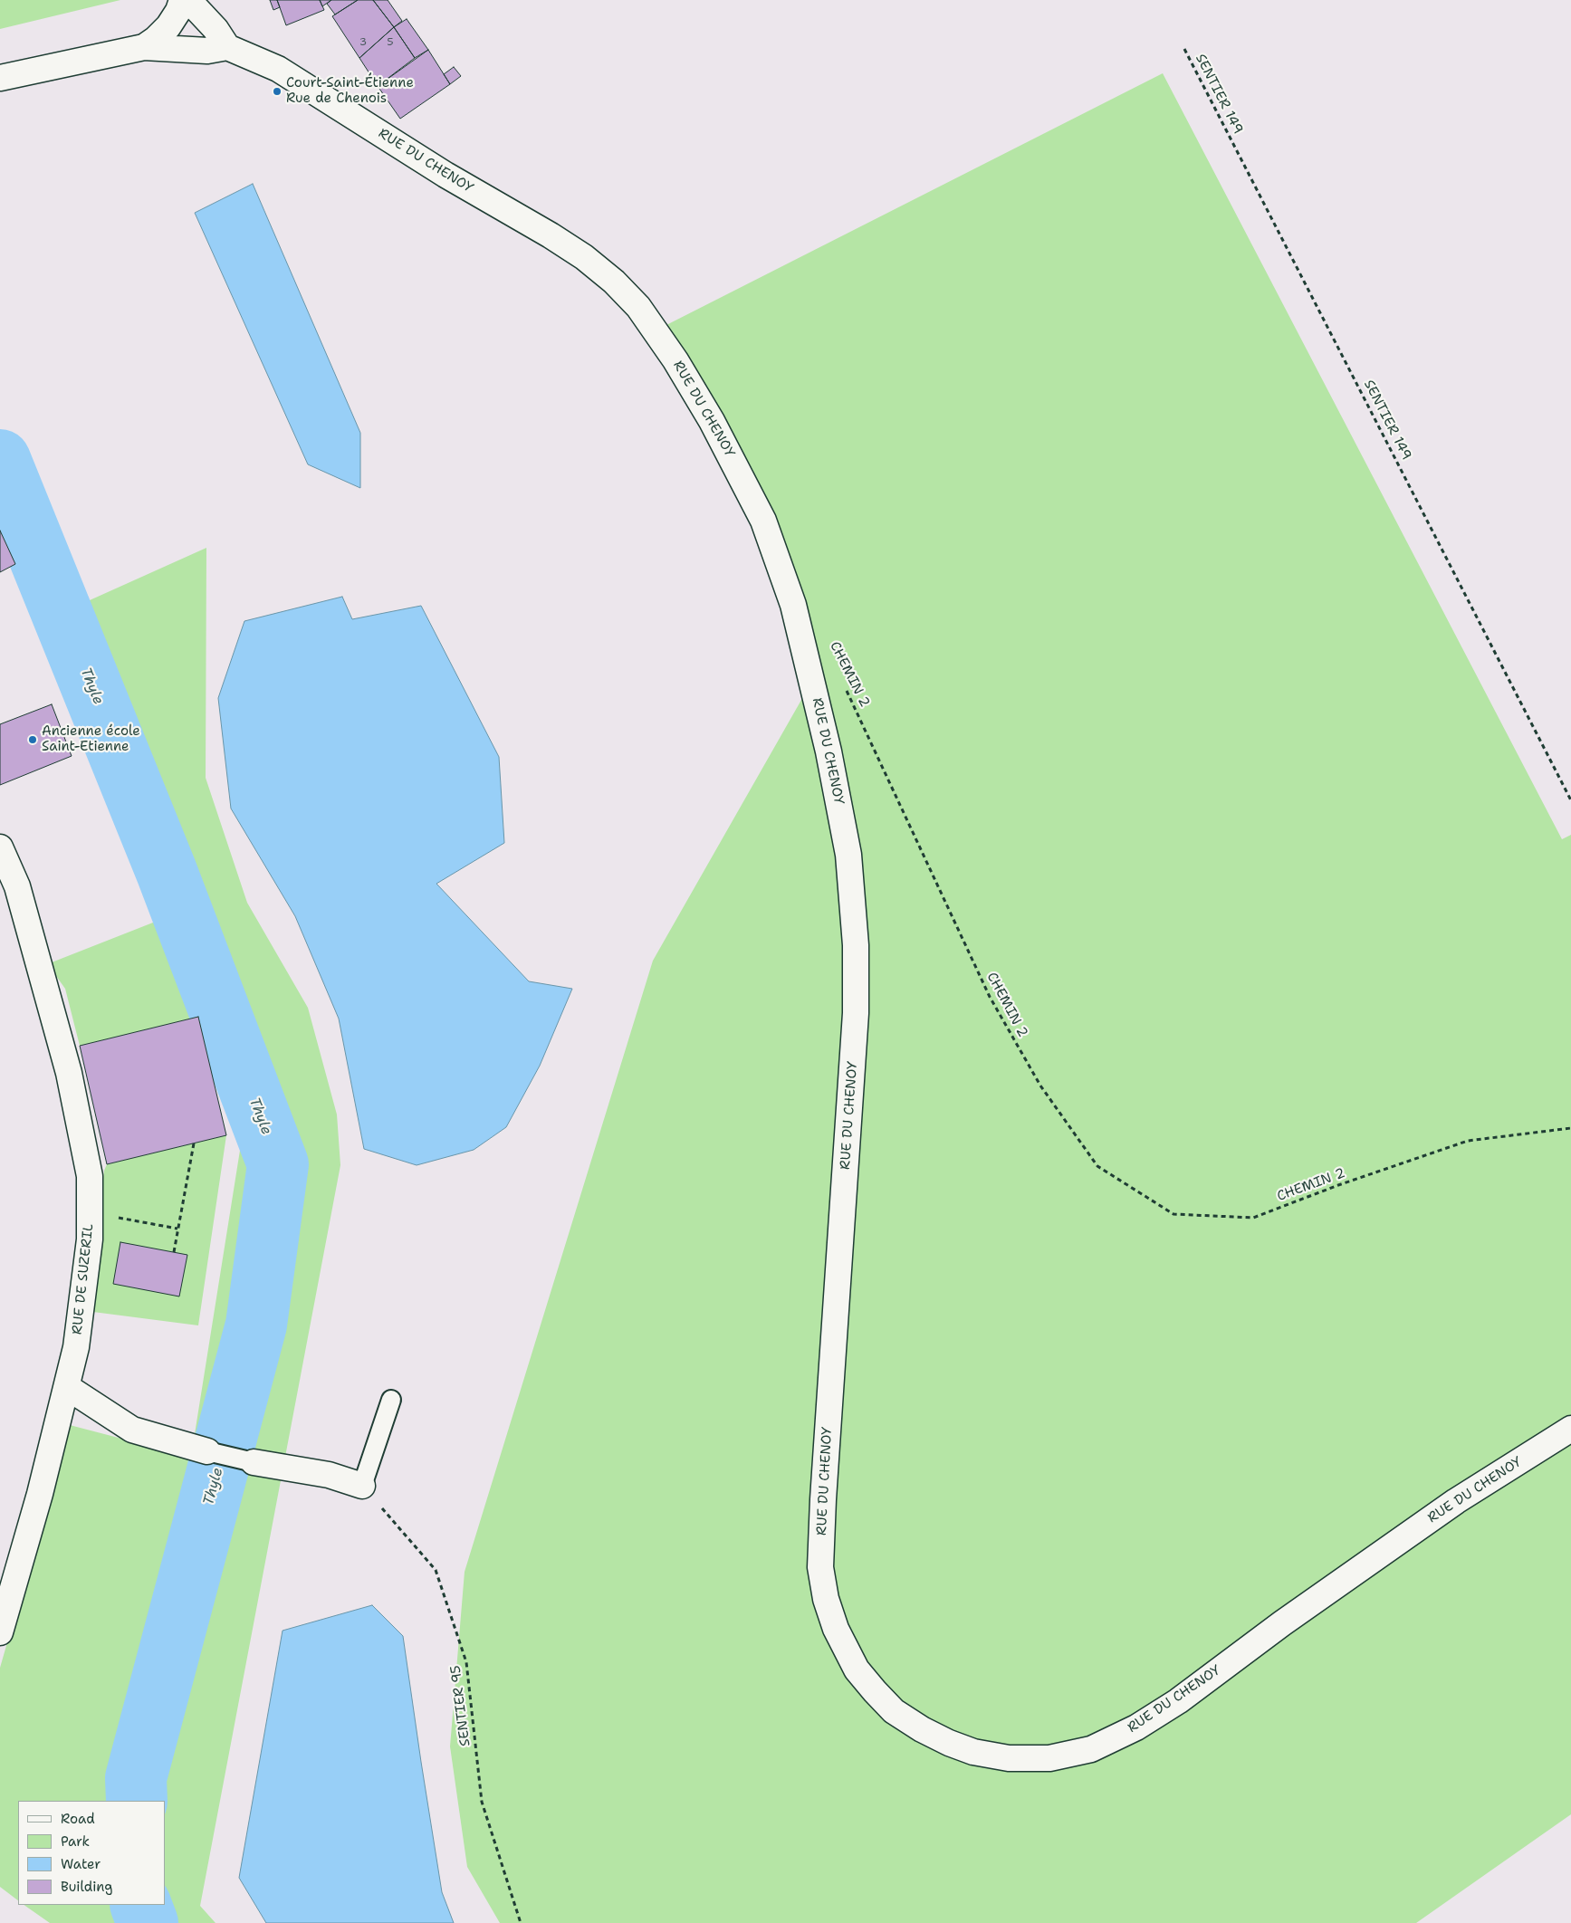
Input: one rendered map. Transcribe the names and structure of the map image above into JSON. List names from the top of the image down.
{
  "streets": {
    "street": ["RUE DU CHENOY", "RUE DE SUZERIL"],
    "path": ["SENTIER 149", "CHEMIN 2", "SENTIER 95"]
  },
  "water": ["Thyle"],
  "places": ["Court-Saint-Étienne Rue de Chenois", "Ancienne école Saint-Etienne"],
  "house_numbers": ["3", "5"],
  "legend": [
    "Road",
    "Park",
    "Water",
    "Building"
  ]
}
